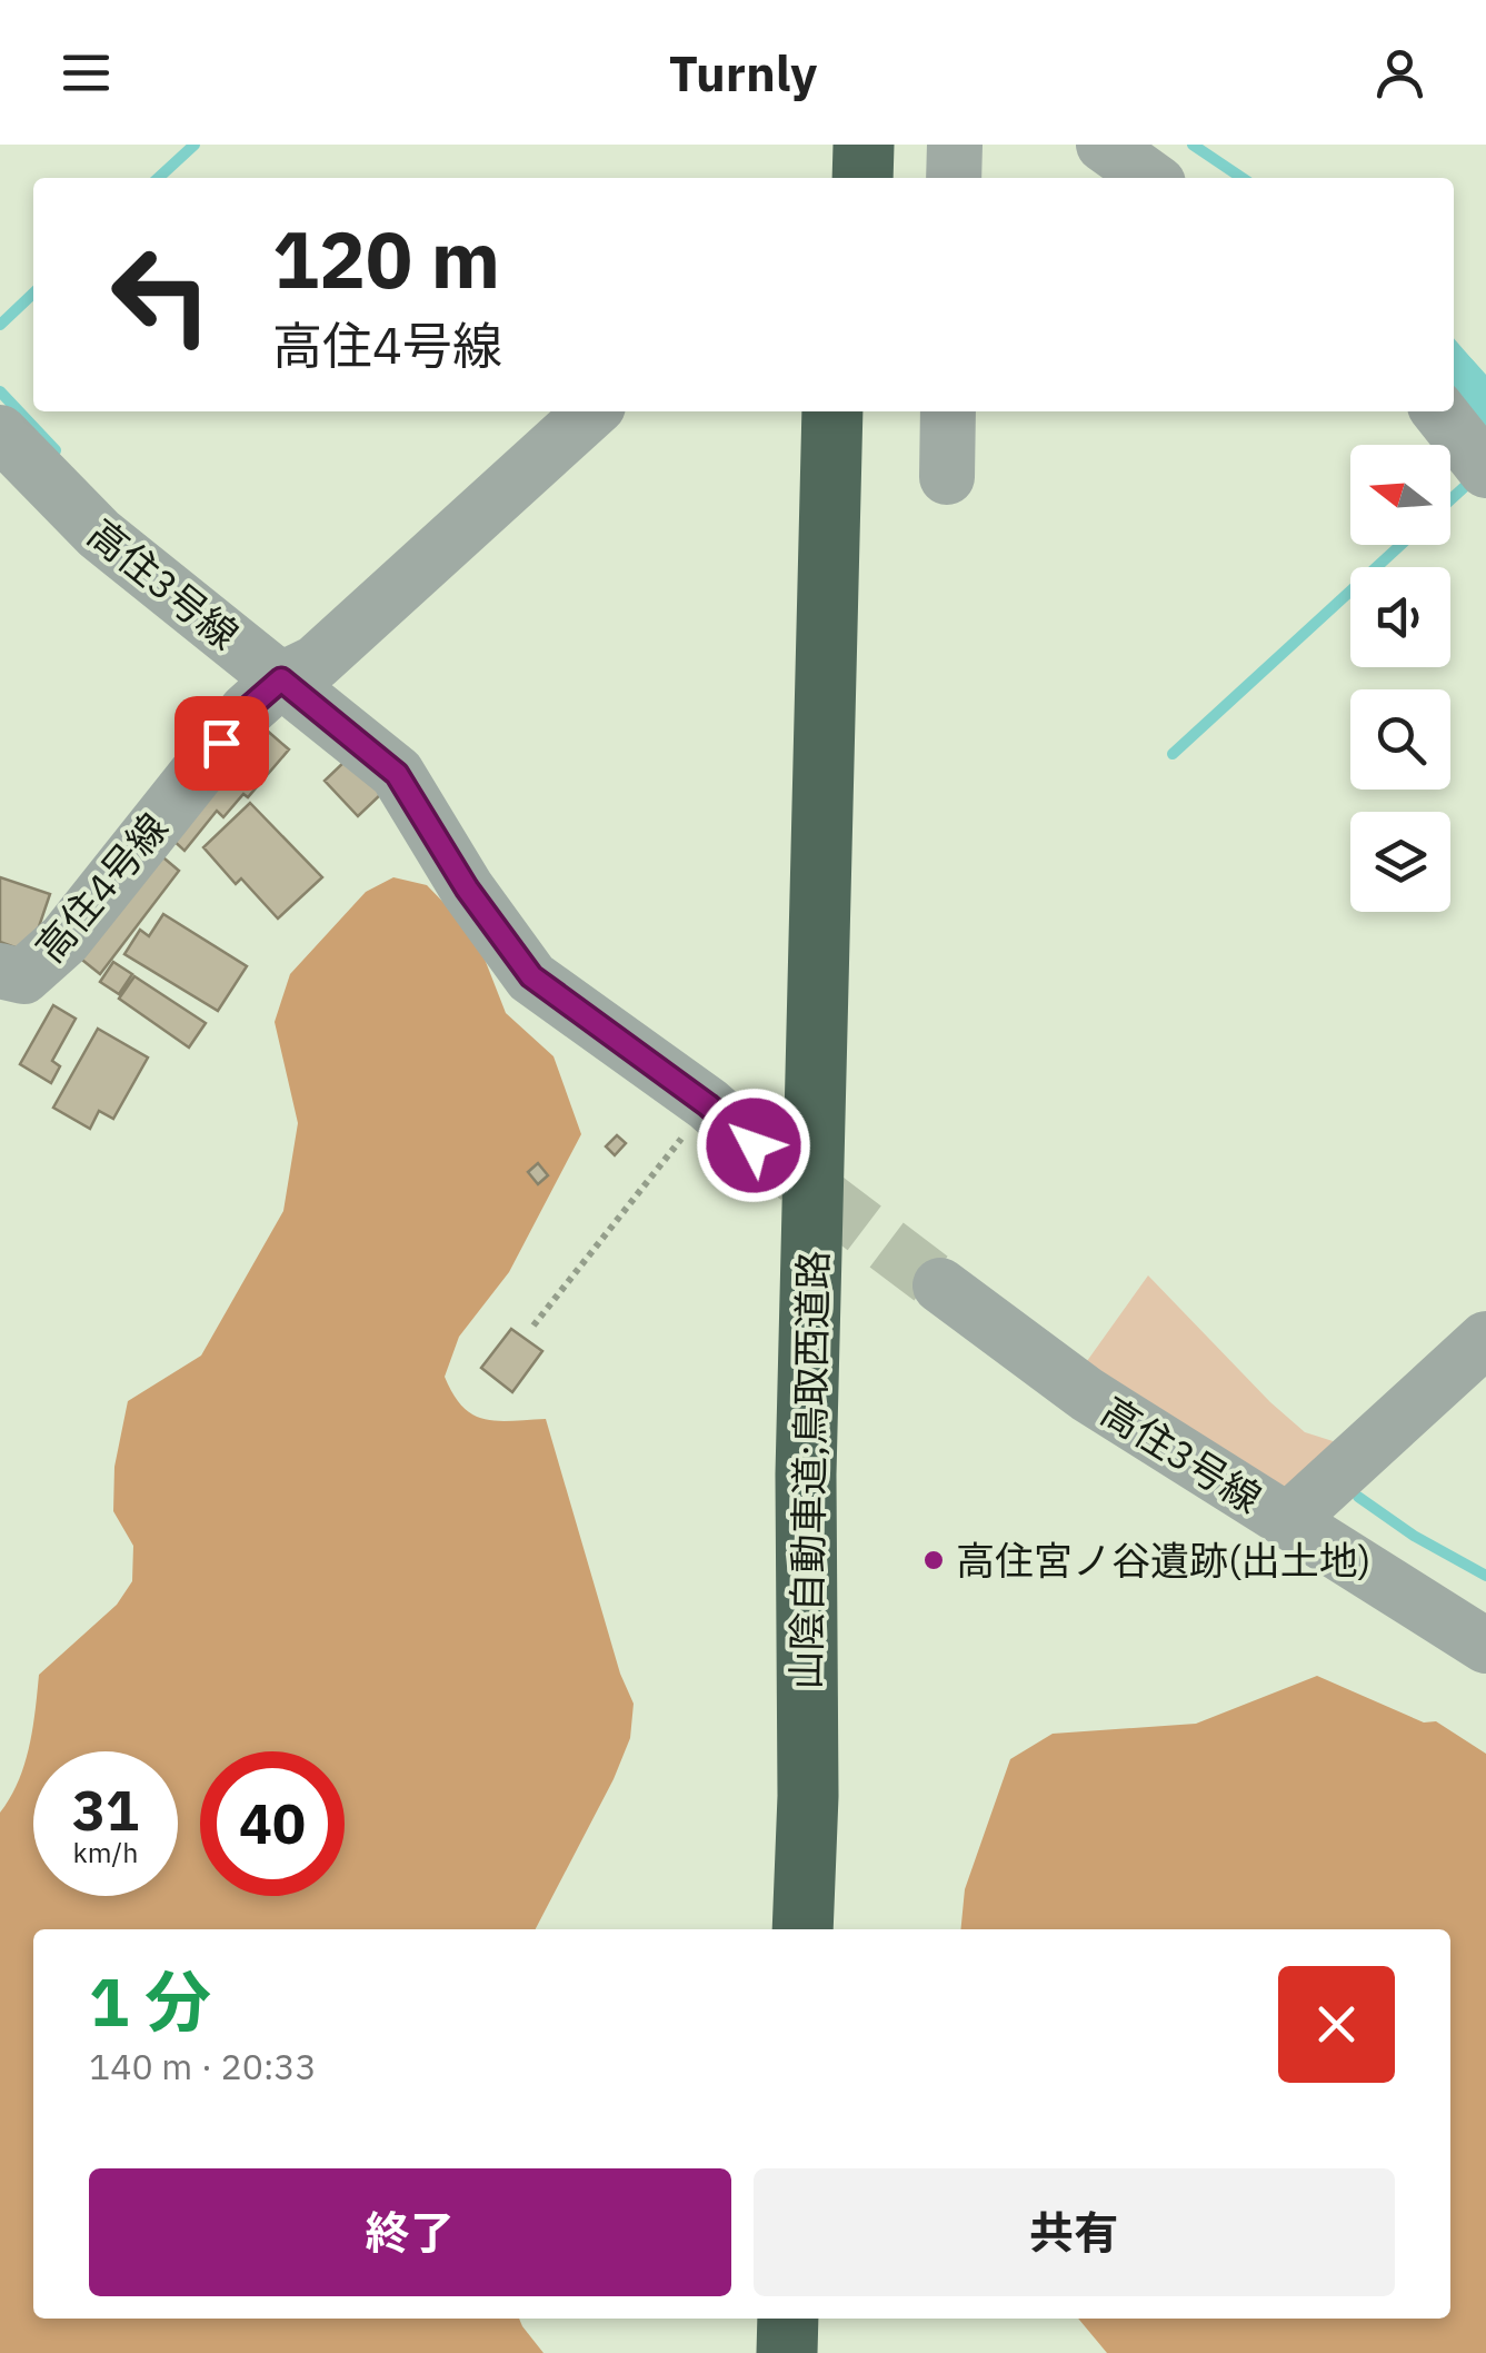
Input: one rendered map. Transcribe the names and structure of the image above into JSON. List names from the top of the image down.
{
  "streets": {
    "highway": ["山陰自動車道;鳥取西道路"],
    "street": ["高住3号線", "高住4号線"]
  },
  "crossings": [
    ["高住3号線", "高住4号線"]
  ],
  "places": ["高住宮ノ谷遺跡(出土地)"],
  "north": "left",
  "page": {
    "header": "Turnly",
    "turn": ["120 m", "高住4号線"],
    "speed": "31 km/h",
    "limit": "40",
    "heading": ["1 分", "140 m · 20:33"],
    "buttons": ["終了", "共有"]
  }
}
